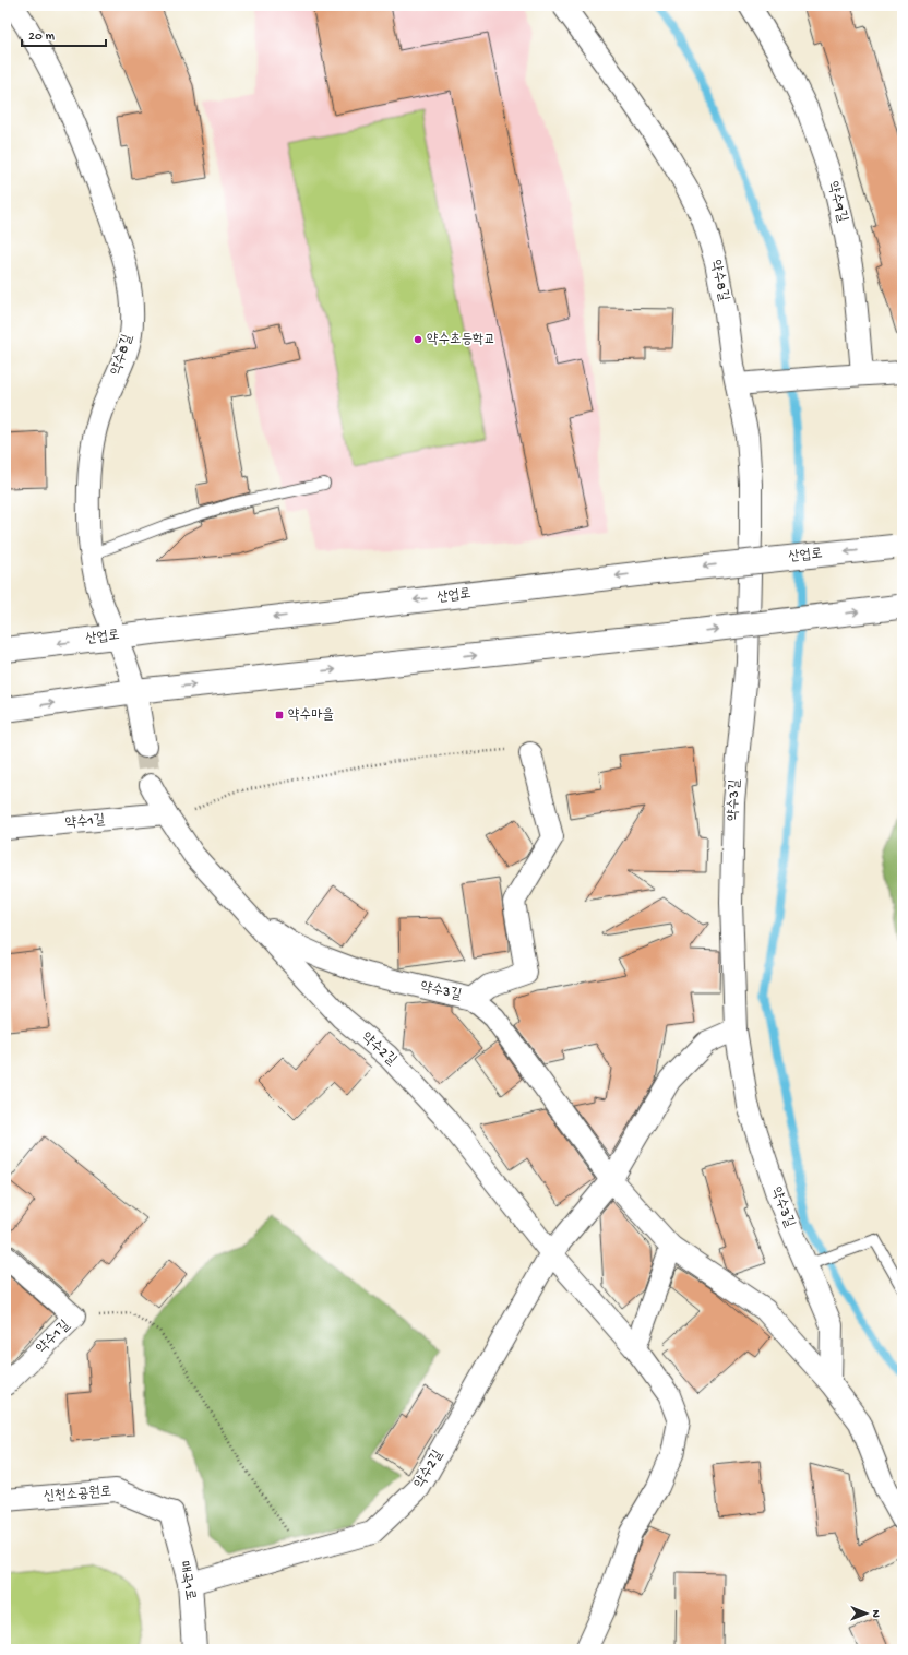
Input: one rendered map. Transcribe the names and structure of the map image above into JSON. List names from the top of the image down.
{
  "streets": {
    "main road": ["산업로", "매곡1로"],
    "street": [
      "약수9길",
      "약수8길",
      "약수3길",
      "약수1길",
      "약수2길",
      "신천소공원로"
    ]
  },
  "crossings": [
    ["약수8길", "산업로"],
    ["약수8길", "약수3길"],
    ["약수3길", "약수2길"],
    ["약수1길", "약수2길"],
    ["약수2길", "매곡1로"],
    ["신천소공원로", "매곡1로"]
  ],
  "places": {
    "other": ["약수초등학교"],
    "transit": ["약수마을"]
  },
  "scale_bar": "20 m",
  "north": "right"
}
